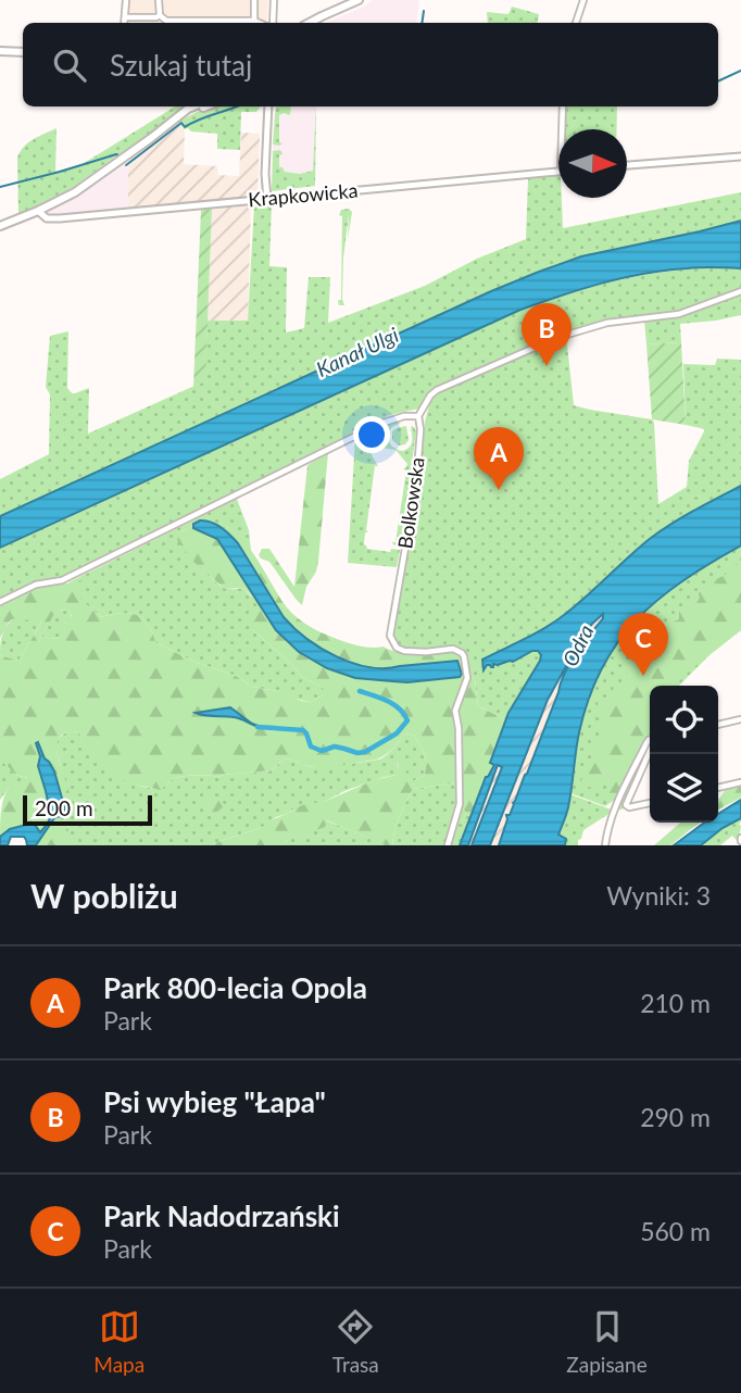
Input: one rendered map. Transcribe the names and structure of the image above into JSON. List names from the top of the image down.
{
  "streets": {
    "street": ["Krapkowicka", "Bolkowska"]
  },
  "water": ["Kanał Ulgi", "Odra"],
  "scale_bar": "200 m",
  "north": "right",
  "page": {
    "search": "Szukaj tutaj",
    "pins": ["B", "A", "C"],
    "scale": "200 m",
    "heading": ["W pobliżu", "Wyniki: 3"],
    "list": [
      {
        "mark": "A",
        "name": "Park 800-lecia Opola",
        "note": "Park",
        "value": "210 m"
      },
      {
        "mark": "B",
        "name": "Psi wybieg \"Łapa\"",
        "note": "Park",
        "value": "290 m"
      },
      {
        "mark": "C",
        "name": "Park Nadodrzański",
        "note": "Park",
        "value": "560 m"
      }
    ],
    "nav": ["Mapa", "Trasa", "Zapisane"]
  }
}
